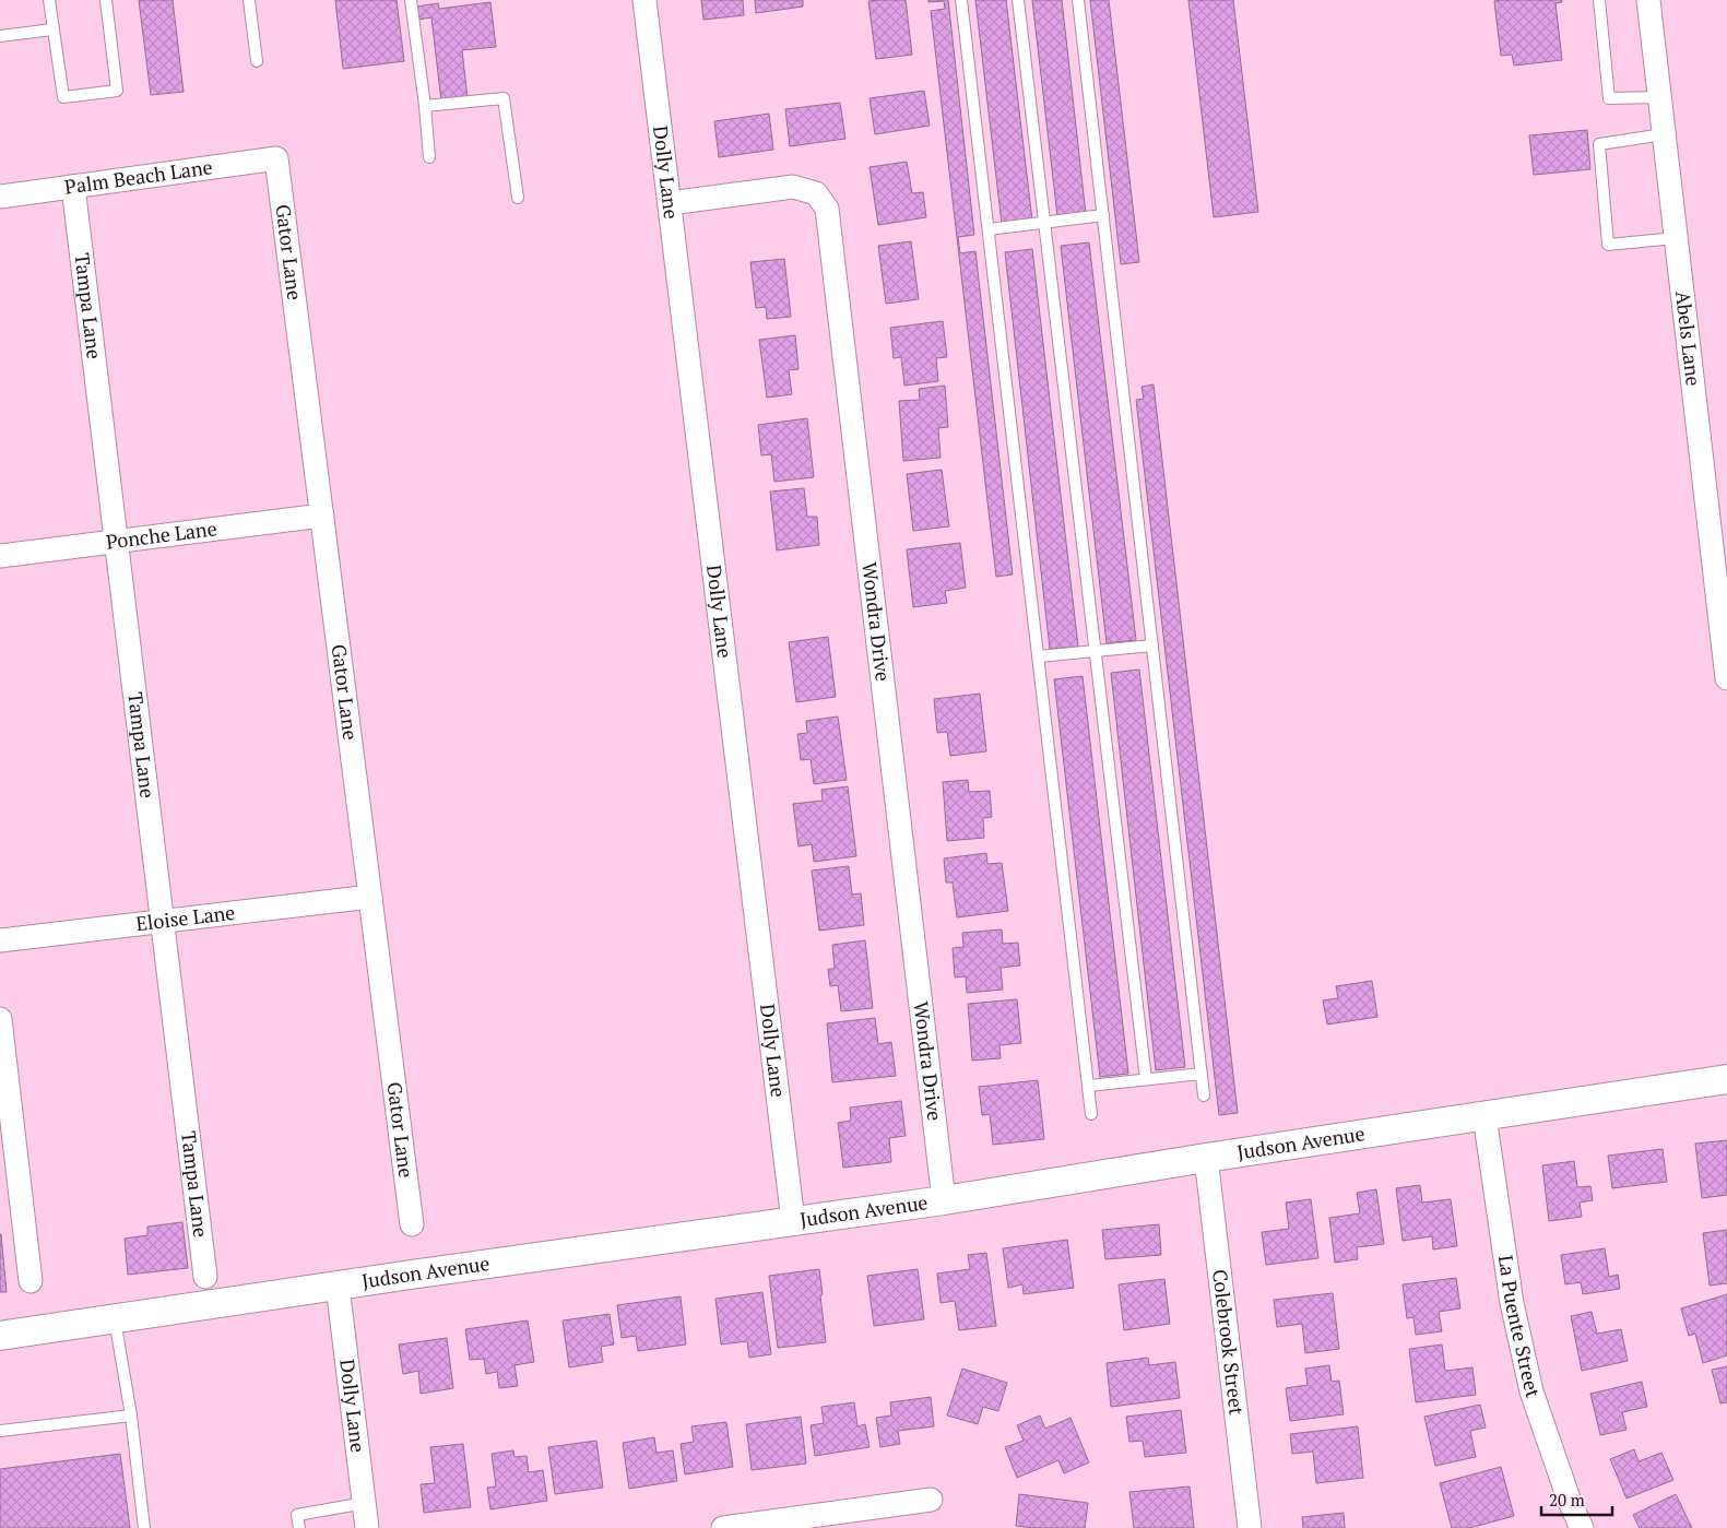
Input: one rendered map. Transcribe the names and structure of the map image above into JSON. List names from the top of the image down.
{
  "streets": {
    "street": [
      "Dolly Lane",
      "Palm Beach Lane",
      "Gator Lane",
      "Tampa Lane",
      "Abels Lane",
      "Ponche Lane",
      "Wondra Drive",
      "Eloise Lane",
      "Judson Avenue",
      "La Puente Street",
      "Colebrook Street"
    ]
  },
  "crossings": [
    ["Dolly Lane", "Wondra Drive"],
    ["Dolly Lane", "Judson Avenue"],
    ["Palm Beach Lane", "Gator Lane"],
    ["Palm Beach Lane", "Tampa Lane"],
    ["Gator Lane", "Ponche Lane"],
    ["Gator Lane", "Eloise Lane"],
    ["Tampa Lane", "Ponche Lane"],
    ["Tampa Lane", "Eloise Lane"],
    ["Tampa Lane", "Judson Avenue"],
    ["Wondra Drive", "Judson Avenue"],
    ["Judson Avenue", "La Puente Street"],
    ["Judson Avenue", "Colebrook Street"]
  ],
  "scale_bar": "20 m"
}
